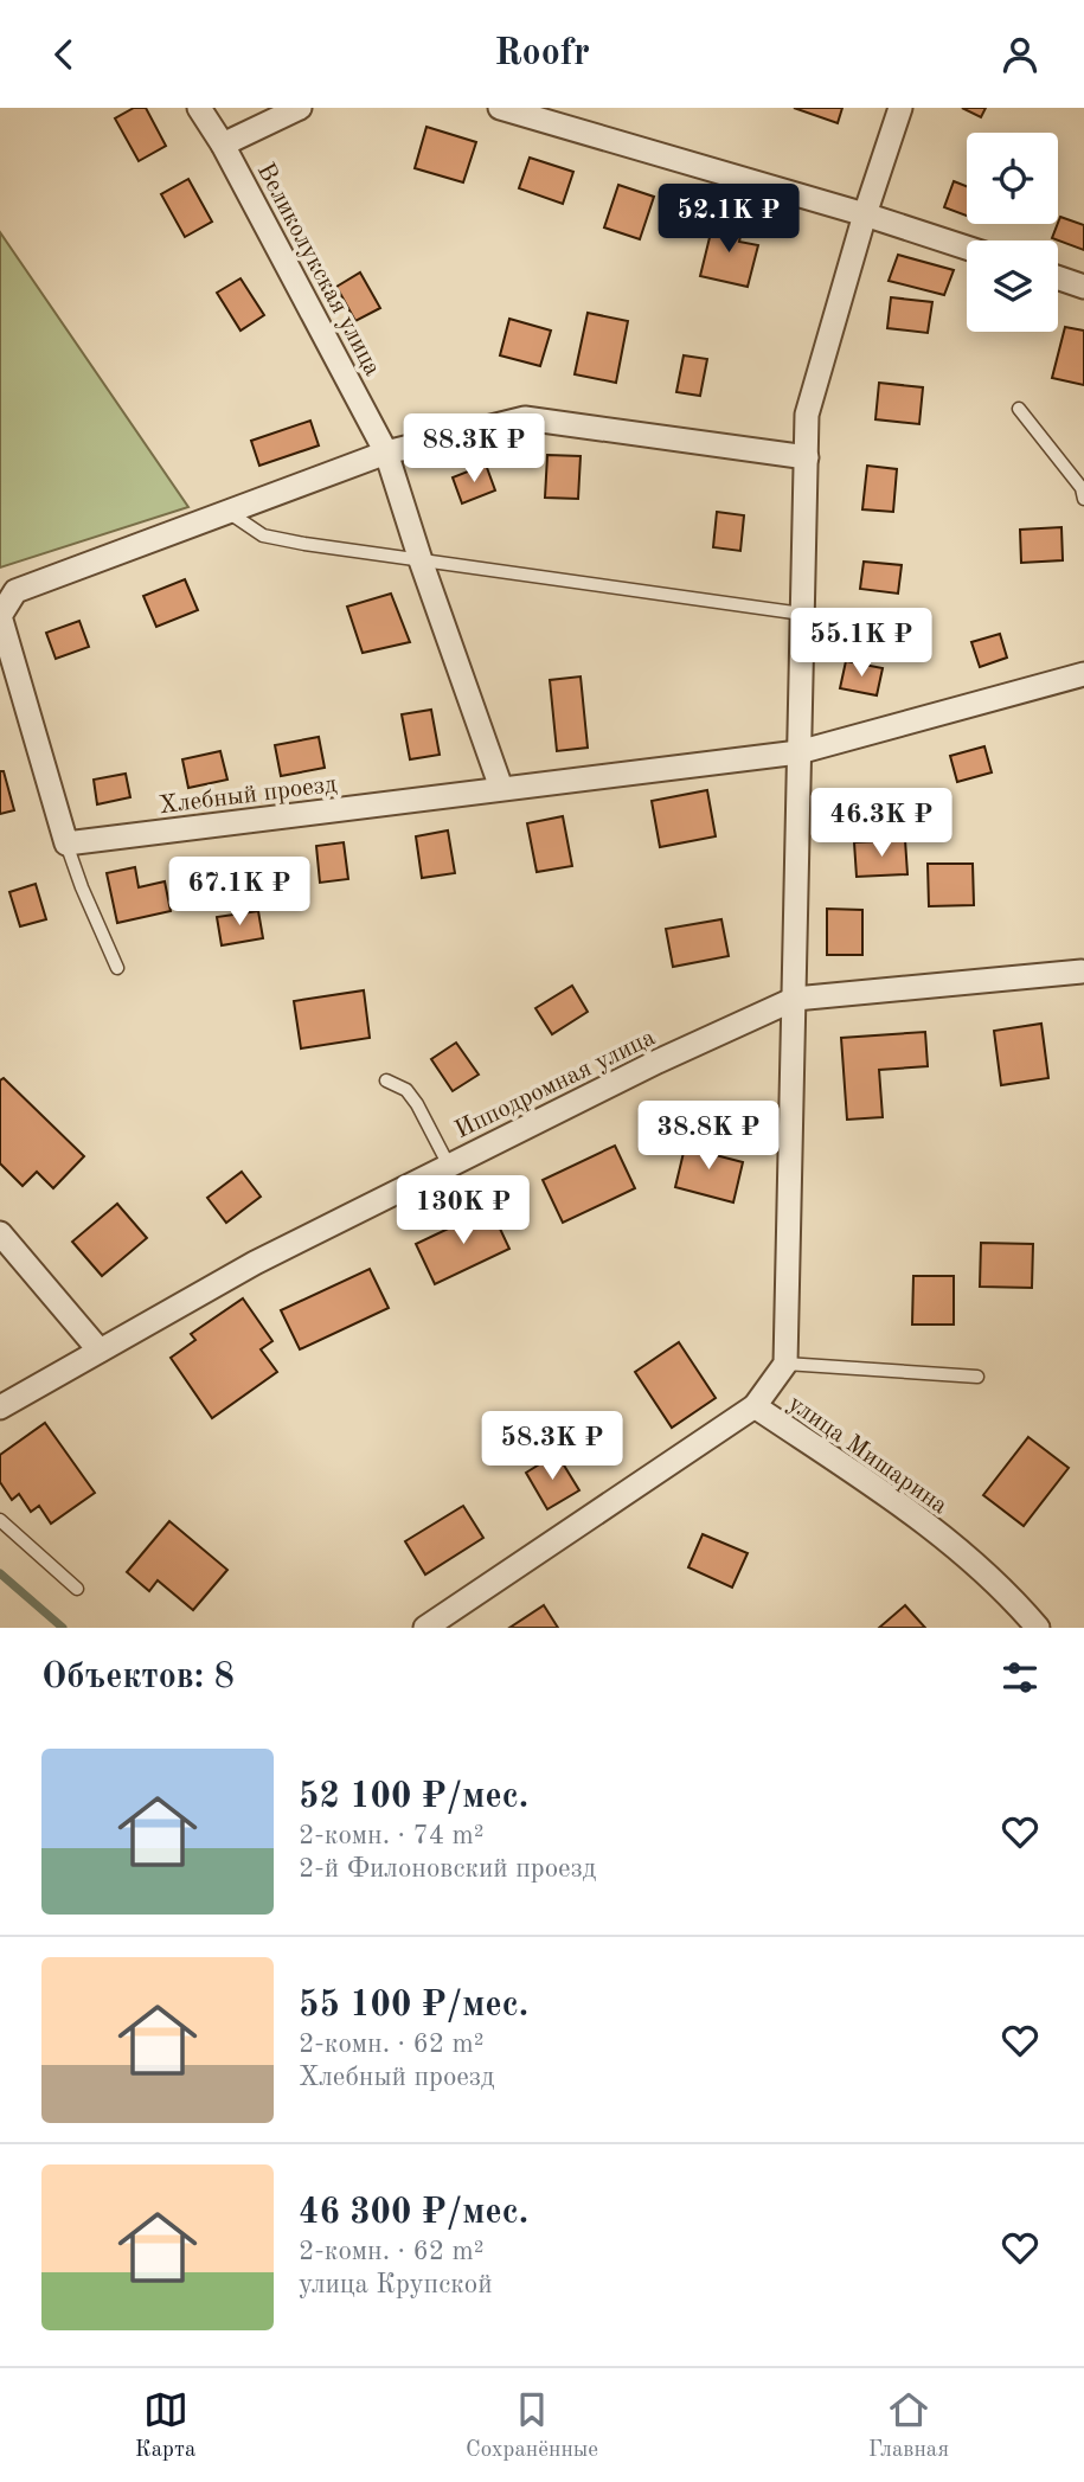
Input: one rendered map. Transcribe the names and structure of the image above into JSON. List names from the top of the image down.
{
  "streets": {
    "street": [
      "Великолукская улица",
      "Хлебный проезд",
      "Ипподромная улица",
      "улица Мишарина"
    ]
  },
  "crossings": [
    ["Великолукская улица", "Хлебный проезд"],
    ["Хлебный проезд", "улица Мишарина"],
    ["Ипподромная улица", "улица Мишарина"]
  ],
  "page": {
    "header": "Roofr",
    "price": [
      "52.1K ₽",
      "88.3K ₽",
      "55.1K ₽",
      "46.3K ₽",
      "67.1K ₽",
      "38.8K ₽",
      "130K ₽",
      "58.3K ₽"
    ],
    "heading": "Объектов: 8",
    "list": [
      {
        "name": "52 100 ₽/мес.",
        "note": "2-комн. · 74 m² · 2-й Филоновский проезд"
      },
      {
        "name": "55 100 ₽/мес.",
        "note": "2-комн. · 62 m² · Хлебный проезд"
      },
      {
        "name": "46 300 ₽/мес.",
        "note": "2-комн. · 62 m² · улица Крупской"
      }
    ],
    "tabs": ["Карта", "Сохранённые", "Главная"]
  }
}
